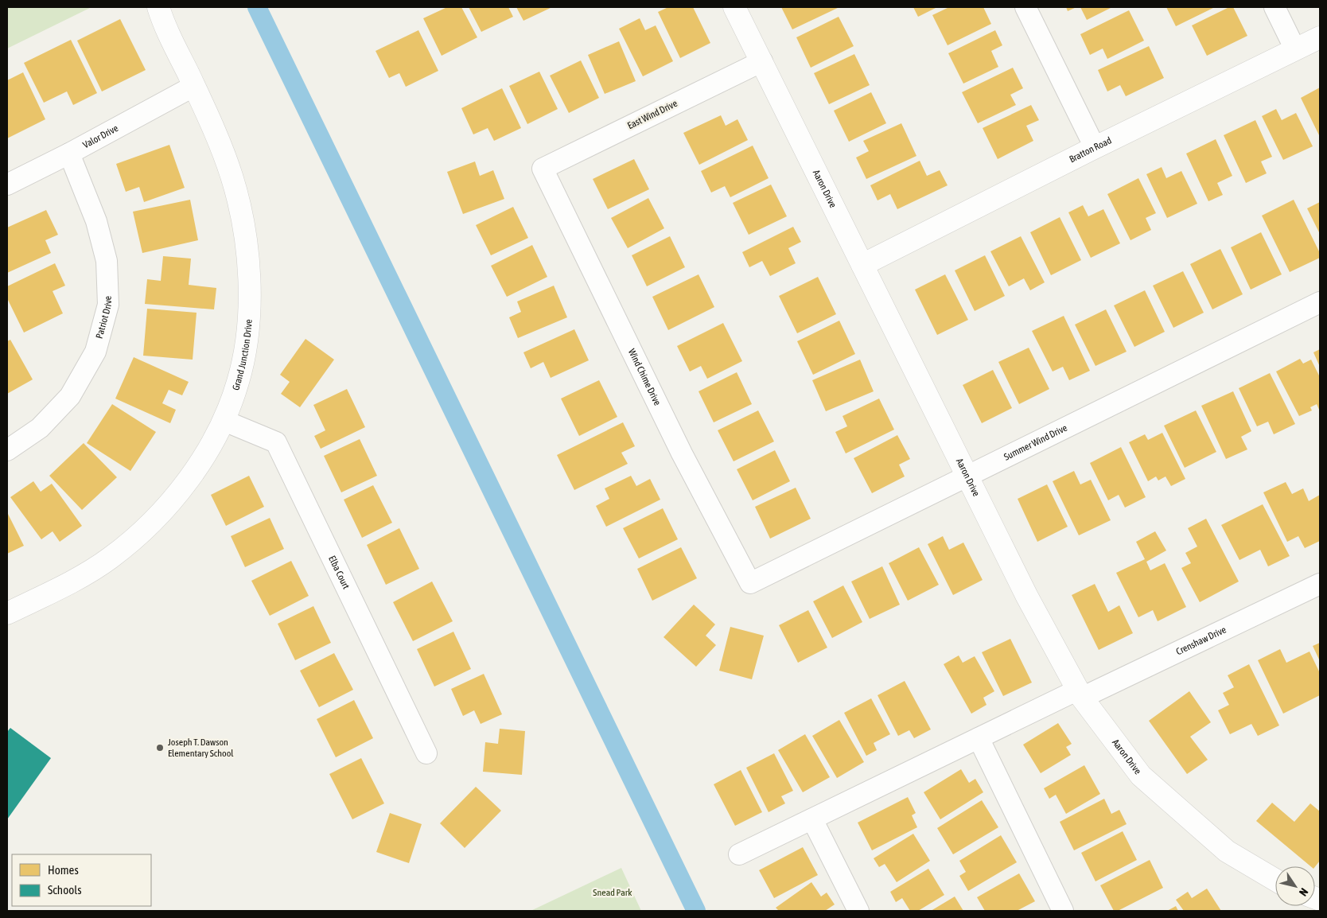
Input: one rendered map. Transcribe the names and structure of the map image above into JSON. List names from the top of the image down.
{
  "streets": {
    "street": [
      "East Wind Drive",
      "Valor Drive",
      "Bratton Road",
      "Aaron Drive",
      "Patriot Drive",
      "Grand Junction Drive",
      "Wind Chime Drive",
      "Summer Wind Drive",
      "Elba Court",
      "Crenshaw Drive"
    ]
  },
  "crossings": [
    ["East Wind Drive", "Aaron Drive"],
    ["East Wind Drive", "Wind Chime Drive"],
    ["Valor Drive", "Patriot Drive"],
    ["Valor Drive", "Grand Junction Drive"],
    ["Bratton Road", "Aaron Drive"],
    ["Aaron Drive", "Summer Wind Drive"],
    ["Aaron Drive", "Crenshaw Drive"],
    ["Grand Junction Drive", "Elba Court"],
    ["Wind Chime Drive", "Summer Wind Drive"]
  ],
  "parks": ["Snead Park"],
  "places": ["Joseph T. Dawson Elementary School"],
  "legend": ["Homes", "Schools"],
  "north": "bottom right"
}
